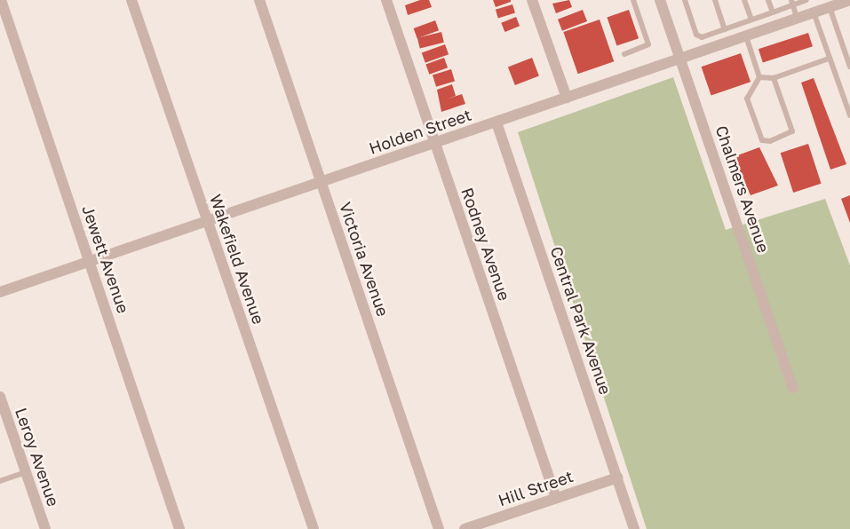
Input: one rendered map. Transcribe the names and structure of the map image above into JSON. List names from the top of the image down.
{
  "streets": {
    "street": [
      "Holden Street",
      "Chalmers Avenue",
      "Rodney Avenue",
      "Jewett Avenue",
      "Wakefield Avenue",
      "Victoria Avenue",
      "Central Park Avenue",
      "Leroy Avenue",
      "Hill Street"
    ]
  },
  "crossings": [
    ["Holden Street", "Chalmers Avenue"],
    ["Holden Street", "Rodney Avenue"],
    ["Holden Street", "Jewett Avenue"],
    ["Holden Street", "Wakefield Avenue"],
    ["Holden Street", "Victoria Avenue"],
    ["Holden Street", "Central Park Avenue"],
    ["Rodney Avenue", "Hill Street"],
    ["Central Park Avenue", "Hill Street"]
  ]
}
